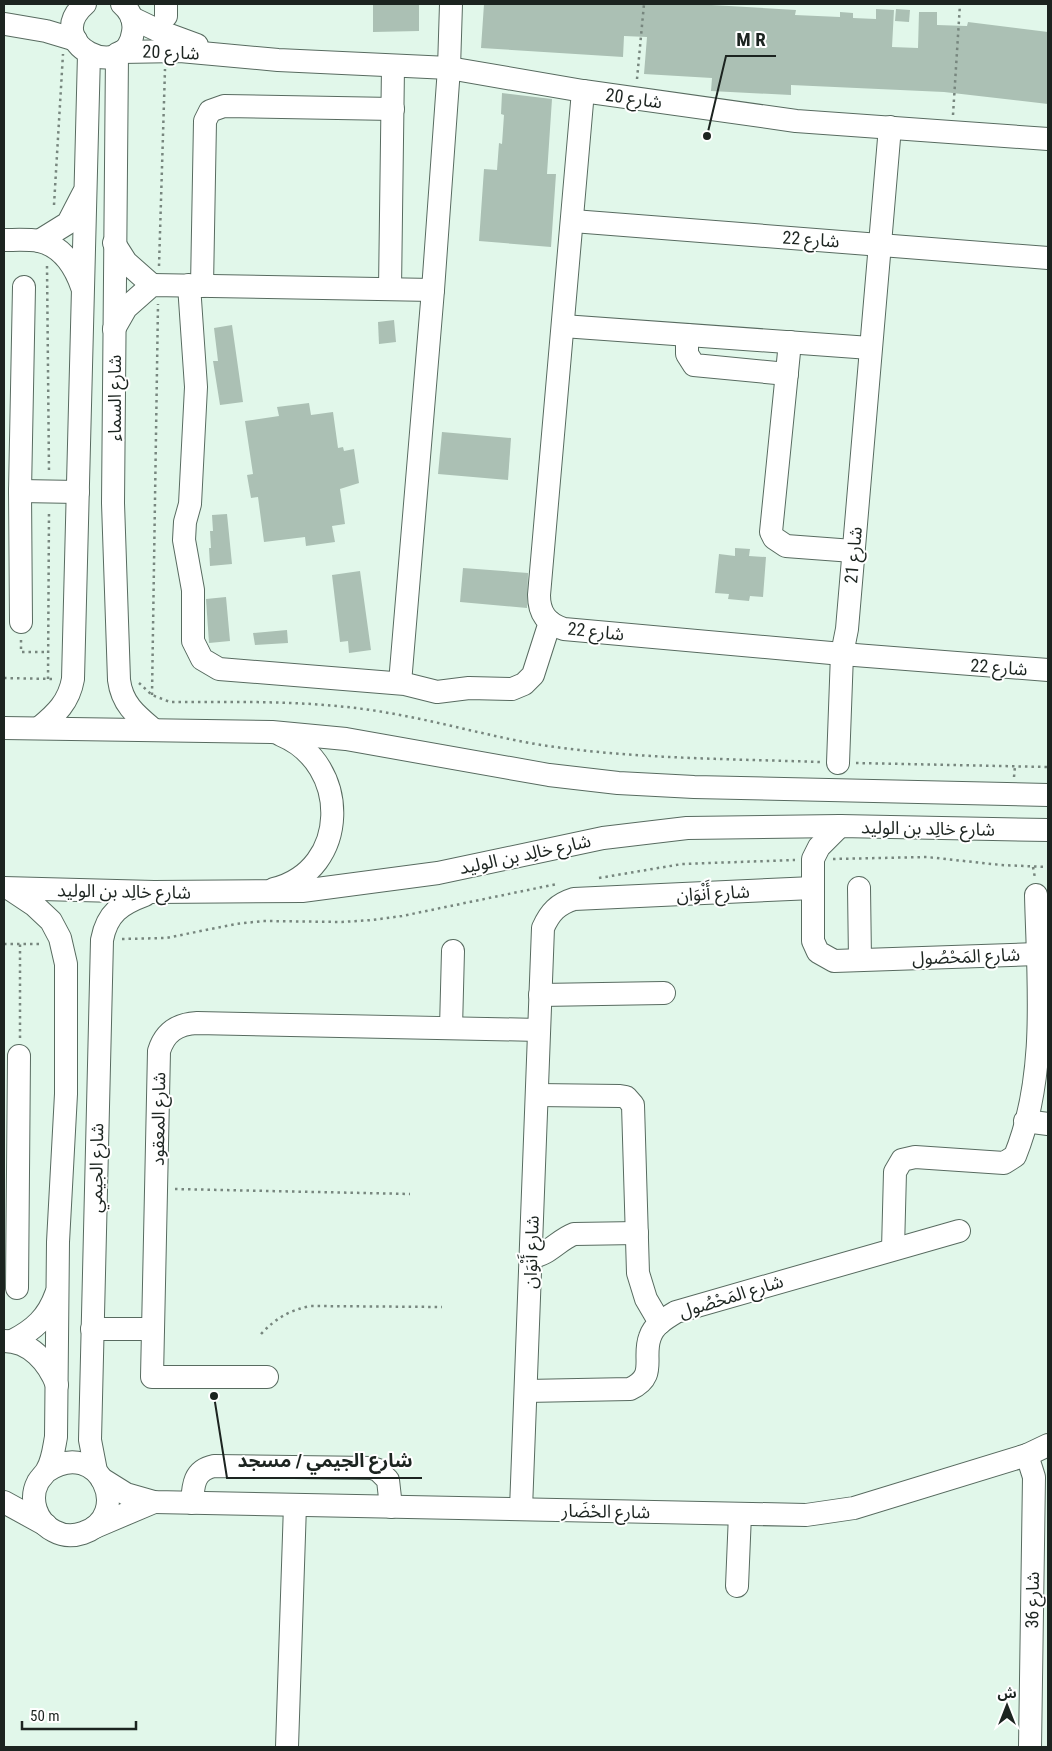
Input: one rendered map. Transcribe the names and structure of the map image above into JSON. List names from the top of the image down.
{
  "streets": {
    "street": [
      "شارع 20",
      "شارع 22",
      "شارع السماء",
      "شارع 21",
      "شارع خالِد بن الوليد",
      "شارع أَنْوَان",
      "شارع المَحْصُول",
      "شارع المعقود",
      "شارع الجيمي",
      "شارع الحْضَار",
      "شارع 36"
    ]
  },
  "crossings": [
    ["شارع 20", "شارع 22"],
    ["شارع 20", "شارع السماء"],
    ["شارع 20", "شارع 21"],
    ["شارع 22", "شارع 21"],
    ["شارع السماء", "شارع خالِد بن الوليد"],
    ["شارع خالِد بن الوليد", "شارع الجيمي"],
    ["شارع أَنْوَان", "شارع المَحْصُول"],
    ["شارع أَنْوَان", "شارع المعقود"],
    ["شارع أَنْوَان", "شارع الحْضَار"],
    ["شارع الجيمي", "شارع الحْضَار"],
    ["شارع الحْضَار", "شارع 36"]
  ],
  "places": ["M R", "شارع الجيمي / مسجد"],
  "scale_bar": "50 m",
  "north": "top"
}
